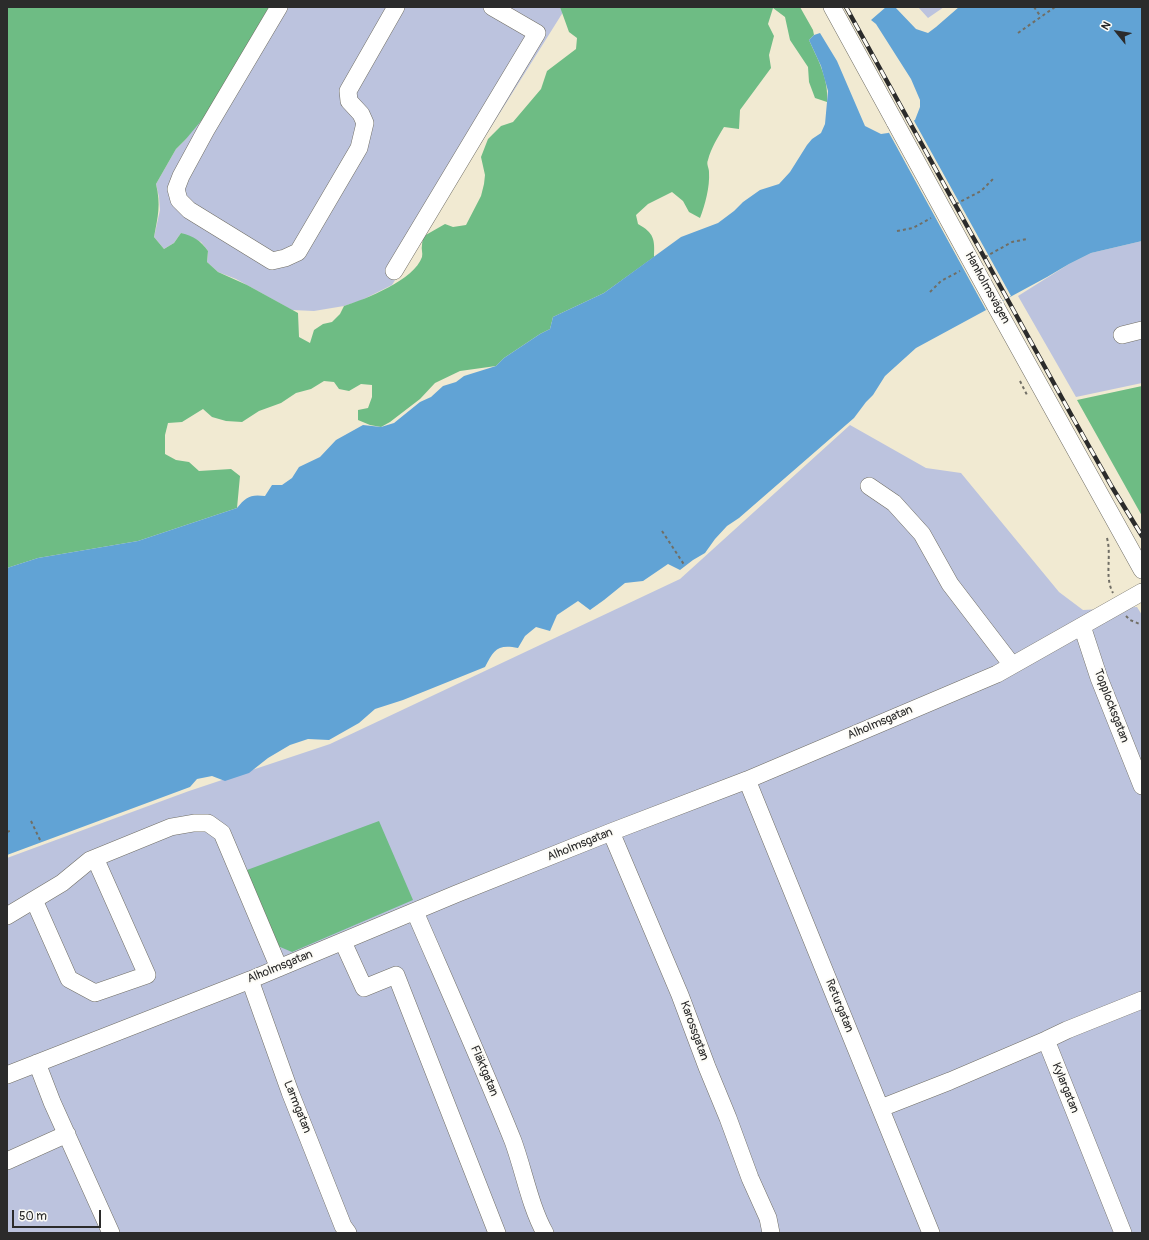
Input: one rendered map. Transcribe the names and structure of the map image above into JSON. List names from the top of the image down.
{
  "streets": {
    "street": [
      "Hanholmsvägen",
      "Topplocksgatan",
      "Alholmsgatan",
      "Returgatan",
      "Karossgatan",
      "Fläktgatan",
      "Kylargatan",
      "Larmgatan"
    ]
  },
  "crossings": [
    ["Topplocksgatan", "Alholmsgatan"],
    ["Alholmsgatan", "Returgatan"],
    ["Alholmsgatan", "Karossgatan"],
    ["Alholmsgatan", "Fläktgatan"],
    ["Alholmsgatan", "Larmgatan"]
  ],
  "scale_bar": "50 m",
  "north": "top left"
}
